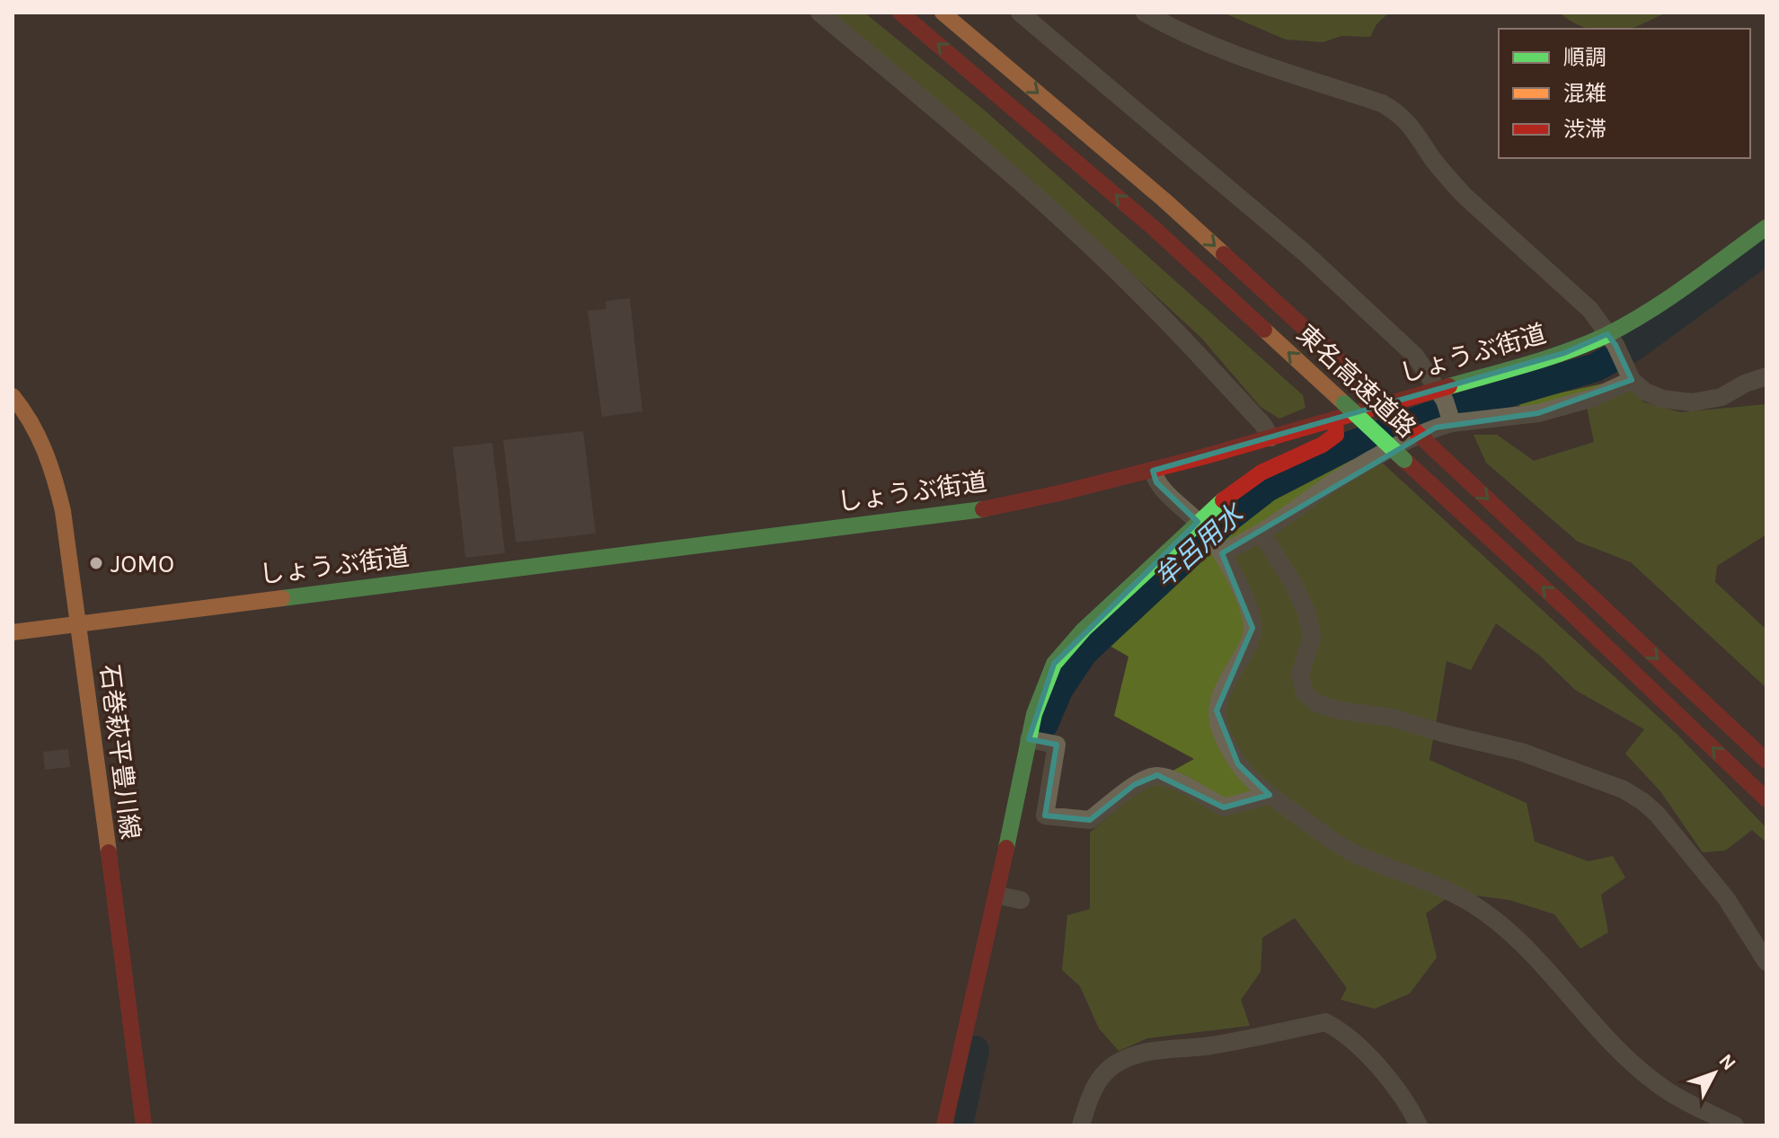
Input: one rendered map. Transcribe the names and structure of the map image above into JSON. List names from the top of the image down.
{
  "streets": {
    "main road": ["しょうぶ街道", "東名高速道路", "石巻萩平豊川線"]
  },
  "crossings": [
    ["しょうぶ街道", "石巻萩平豊川線"]
  ],
  "water": ["牟呂用水"],
  "places": ["JOMO"],
  "legend": ["順調", "混雑", "渋滞"],
  "north": "top right"
}
